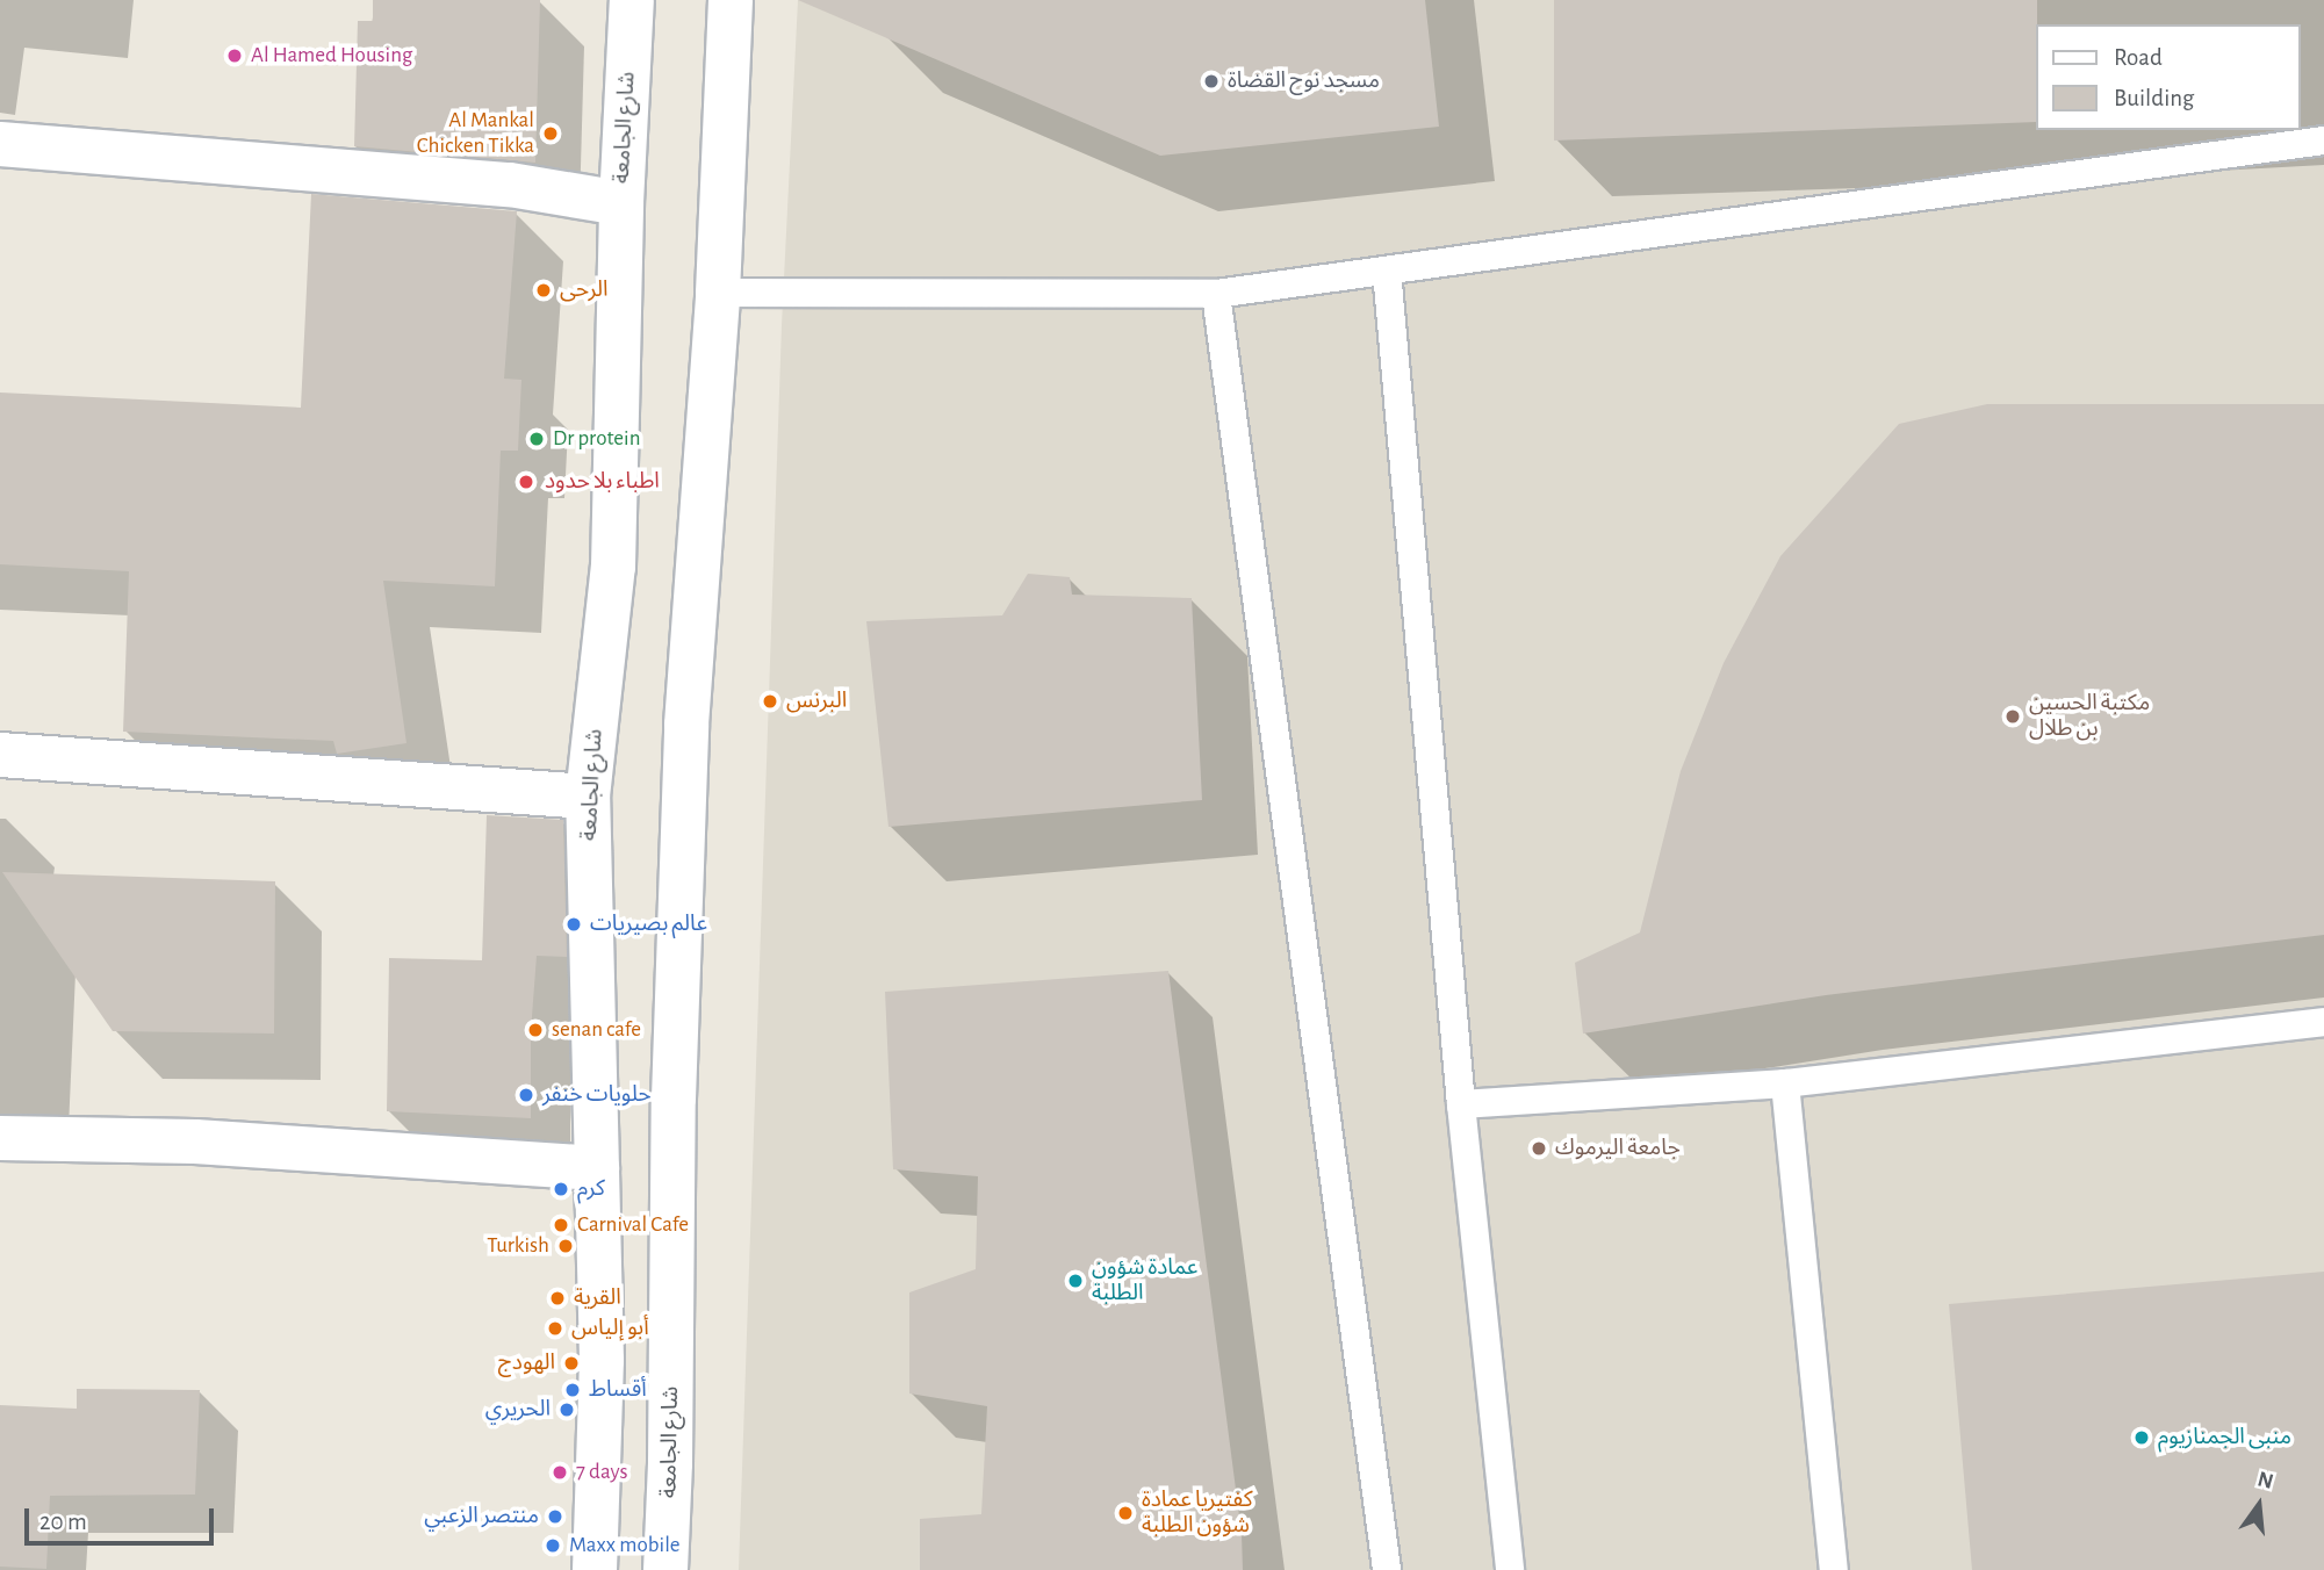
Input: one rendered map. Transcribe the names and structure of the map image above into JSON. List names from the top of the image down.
{
  "streets": {
    "main road": ["شارع الجامعة"]
  },
  "places": [
    "Al Hamed Housing",
    "مسجد نوح القضاة",
    "Al Mankal Chicken Tikka",
    "الرحى",
    "Dr protein",
    "اطباء بلا حدود",
    "البرنس",
    "مكتبة الحسين بن طلال",
    "عالم بصيريات",
    "senan cafe",
    "حلويات خنفر",
    "جامعة اليرموك",
    "كرم",
    "Carnival Cafe",
    "Turkish",
    "عمادة شؤون الطلبة",
    "القرية",
    "أبو إلياس",
    "الهودج",
    "أقساط",
    "الحريري",
    "منبى الجمنازيوم",
    "7 days",
    "كفتيريا عمادة شؤون الطلبة",
    "منتصر الزعبي",
    "Maxx mobile"
  ],
  "legend": ["Road", "Building"],
  "scale_bar": "20 m",
  "north": "top"
}
